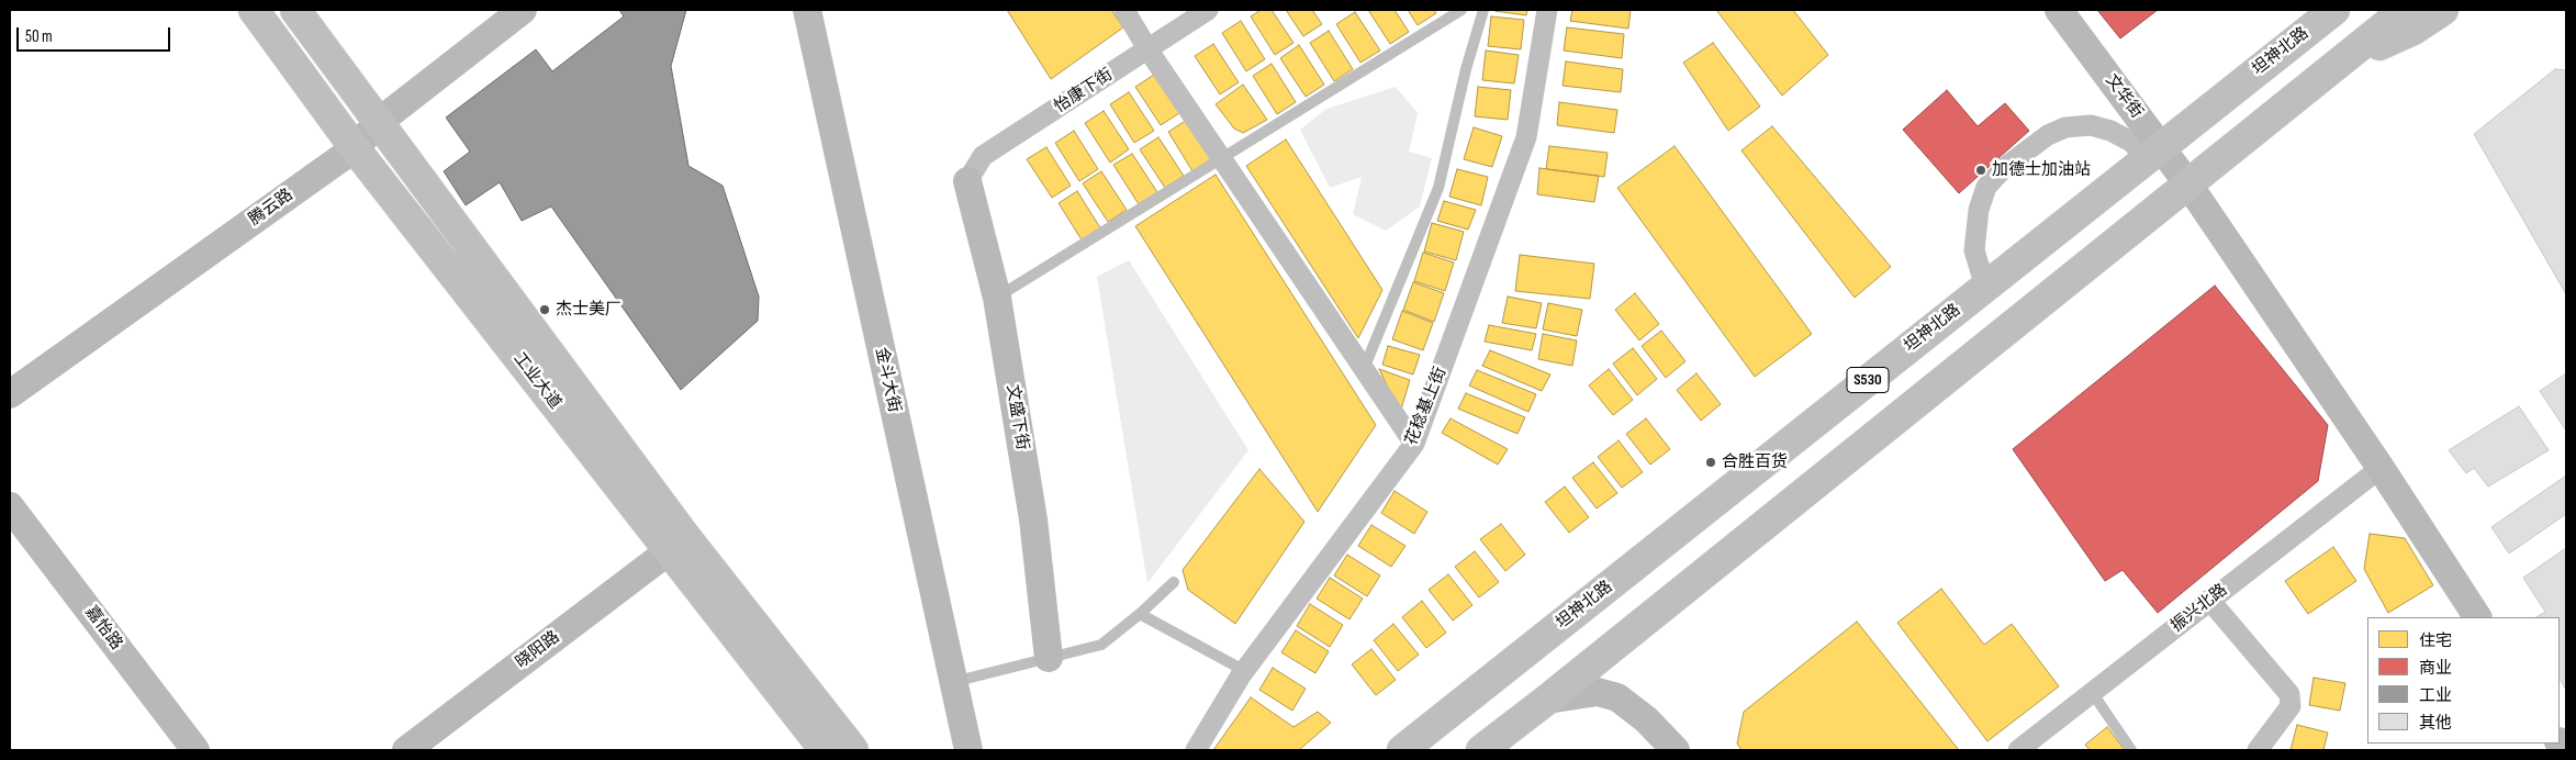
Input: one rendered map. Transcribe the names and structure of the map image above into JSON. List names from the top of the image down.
{
  "streets": {
    "main road": ["坦神北路", "S530", "工业大道"],
    "street": [
      "怡康下街",
      "文华街",
      "腾云路",
      "金斗大街",
      "花稔基上街",
      "文盛下街",
      "振兴北路",
      "嘉怡路",
      "晓阳路"
    ]
  },
  "crossings": [
    ["坦神北路", "文华街"],
    ["怡康下街", "文盛下街"],
    ["文华街", "振兴北路"],
    ["腾云路", "工业大道"],
    ["工业大道", "晓阳路"]
  ],
  "places": ["加德士加油站", "杰士美厂", "合胜百货"],
  "legend": [
    "住宅",
    "商业",
    "工业",
    "其他"
  ],
  "scale_bar": "50 m"
}
